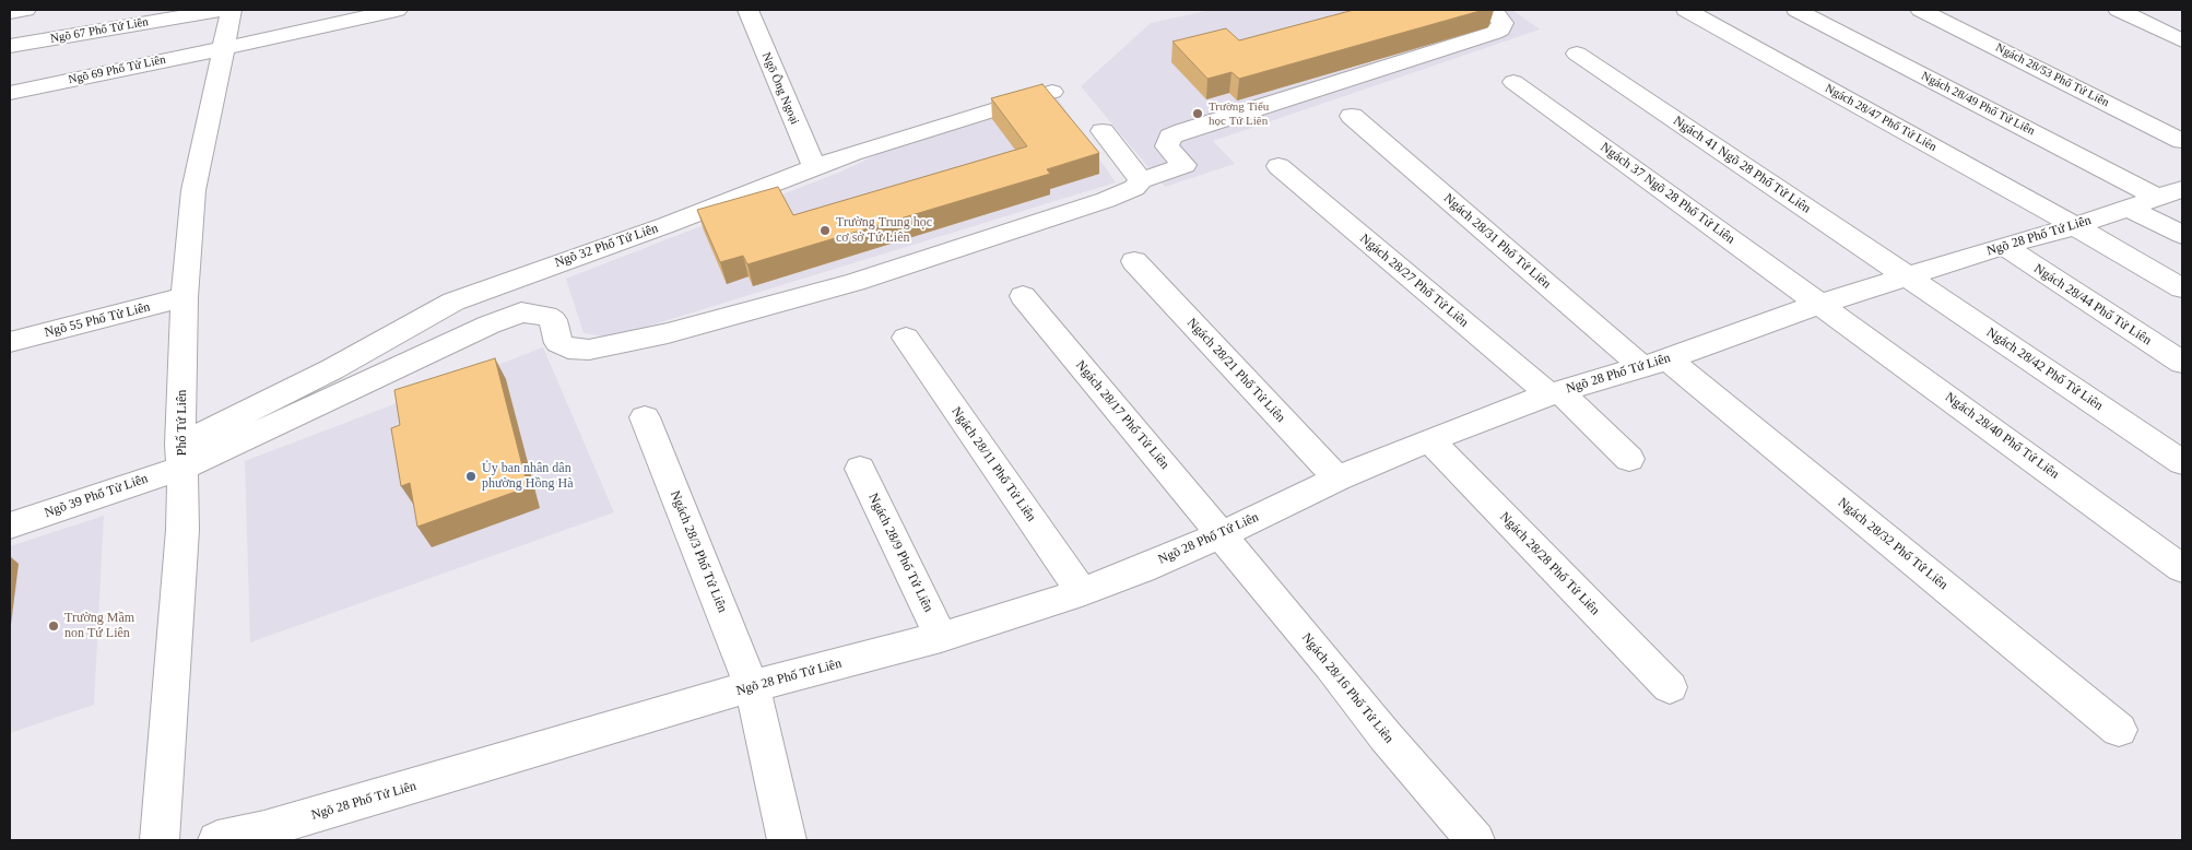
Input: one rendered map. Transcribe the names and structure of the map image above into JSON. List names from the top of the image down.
{
  "streets": {
    "street": [
      "Ngõ 67 Phố Tứ Liên",
      "Ngõ 69 Phố Tử Liên",
      "Ngách 28/53 Phố Tứ Liên",
      "Ngõ Ông Ngoại",
      "Ngách 28/49 Phố Tứ Liên",
      "Ngách 28/47 Phố Tứ Liên",
      "Ngách 41 Ngõ 28 Phố Tứ Liên",
      "Ngách 37 Ngõ 28 Phố Tứ Liên",
      "Ngõ 28 Phố Tứ Liên",
      "Ngách 28/31 Phố Tứ Liên",
      "Ngõ 32 Phố Tứ Liên",
      "Ngách 28/27 Phố Tứ Liên",
      "Ngách 28/44 Phố Tứ Liên",
      "Ngõ 55 Phố Tử Liên",
      "Ngách 28/42 Phố Tứ Liên",
      "Ngách 28/21 Phố Tứ Liên",
      "Ngách 28/17 Phố Tứ Liên",
      "Phố Tứ Liên",
      "Ngách 28/40 Phố Tứ Liên",
      "Ngách 28/11 Phố Tứ Liên",
      "Ngõ 39 Phố Tử Liên",
      "Ngách 28/32 Phố Tứ Liên",
      "Ngách 28/3 Phố Tứ Liên",
      "Ngách 28/9 Phố Tứ Liên",
      "Ngách 28/28 Phố Tứ Liên",
      "Ngách 28/16 Phố Tứ Liên"
    ]
  },
  "crossings": [
    ["Ngõ 69 Phố Tử Liên", "Phố Tứ Liên"],
    ["Ngõ Ông Ngoại", "Ngõ 32 Phố Tứ Liên"],
    ["Ngách 28/49 Phố Tứ Liên", "Ngõ 28 Phố Tứ Liên"],
    ["Ngách 28/47 Phố Tứ Liên", "Ngõ 28 Phố Tứ Liên"],
    ["Ngách 41 Ngõ 28 Phố Tứ Liên", "Ngõ 28 Phố Tứ Liên"],
    ["Ngách 41 Ngõ 28 Phố Tứ Liên", "Ngách 28/42 Phố Tứ Liên"],
    ["Ngách 37 Ngõ 28 Phố Tứ Liên", "Ngõ 28 Phố Tứ Liên"],
    ["Ngách 37 Ngõ 28 Phố Tứ Liên", "Ngách 28/40 Phố Tứ Liên"],
    ["Ngõ 28 Phố Tứ Liên", "Ngách 28/31 Phố Tứ Liên"],
    ["Ngõ 28 Phố Tứ Liên", "Ngách 28/27 Phố Tứ Liên"],
    ["Ngõ 28 Phố Tứ Liên", "Ngách 28/44 Phố Tứ Liên"],
    ["Ngõ 28 Phố Tứ Liên", "Ngách 28/42 Phố Tứ Liên"],
    ["Ngõ 28 Phố Tứ Liên", "Ngách 28/21 Phố Tứ Liên"],
    ["Ngõ 28 Phố Tứ Liên", "Ngách 28/17 Phố Tứ Liên"],
    ["Ngõ 28 Phố Tứ Liên", "Ngách 28/40 Phố Tứ Liên"],
    ["Ngõ 28 Phố Tứ Liên", "Ngách 28/11 Phố Tứ Liên"],
    ["Ngõ 28 Phố Tứ Liên", "Ngách 28/32 Phố Tứ Liên"],
    ["Ngõ 28 Phố Tứ Liên", "Ngách 28/3 Phố Tứ Liên"],
    ["Ngõ 28 Phố Tứ Liên", "Ngách 28/9 Phố Tứ Liên"],
    ["Ngõ 28 Phố Tứ Liên", "Ngách 28/28 Phố Tứ Liên"],
    ["Ngõ 28 Phố Tứ Liên", "Ngách 28/16 Phố Tứ Liên"],
    ["Ngách 28/31 Phố Tứ Liên", "Ngách 28/32 Phố Tứ Liên"],
    ["Ngõ 32 Phố Tứ Liên", "Phố Tứ Liên"],
    ["Ngõ 32 Phố Tứ Liên", "Ngõ 39 Phố Tử Liên"],
    ["Ngõ 55 Phố Tử Liên", "Phố Tứ Liên"],
    ["Ngách 28/17 Phố Tứ Liên", "Ngách 28/16 Phố Tứ Liên"],
    ["Phố Tứ Liên", "Ngõ 39 Phố Tử Liên"]
  ],
  "places": [
    "Trường Tiểu học Tứ Liên",
    "Trường Trung học cơ sở Tứ Liên",
    "Ủy ban nhân dân phường Hồng Hà",
    "Trường Mầm non Tứ Liên"
  ]
}
